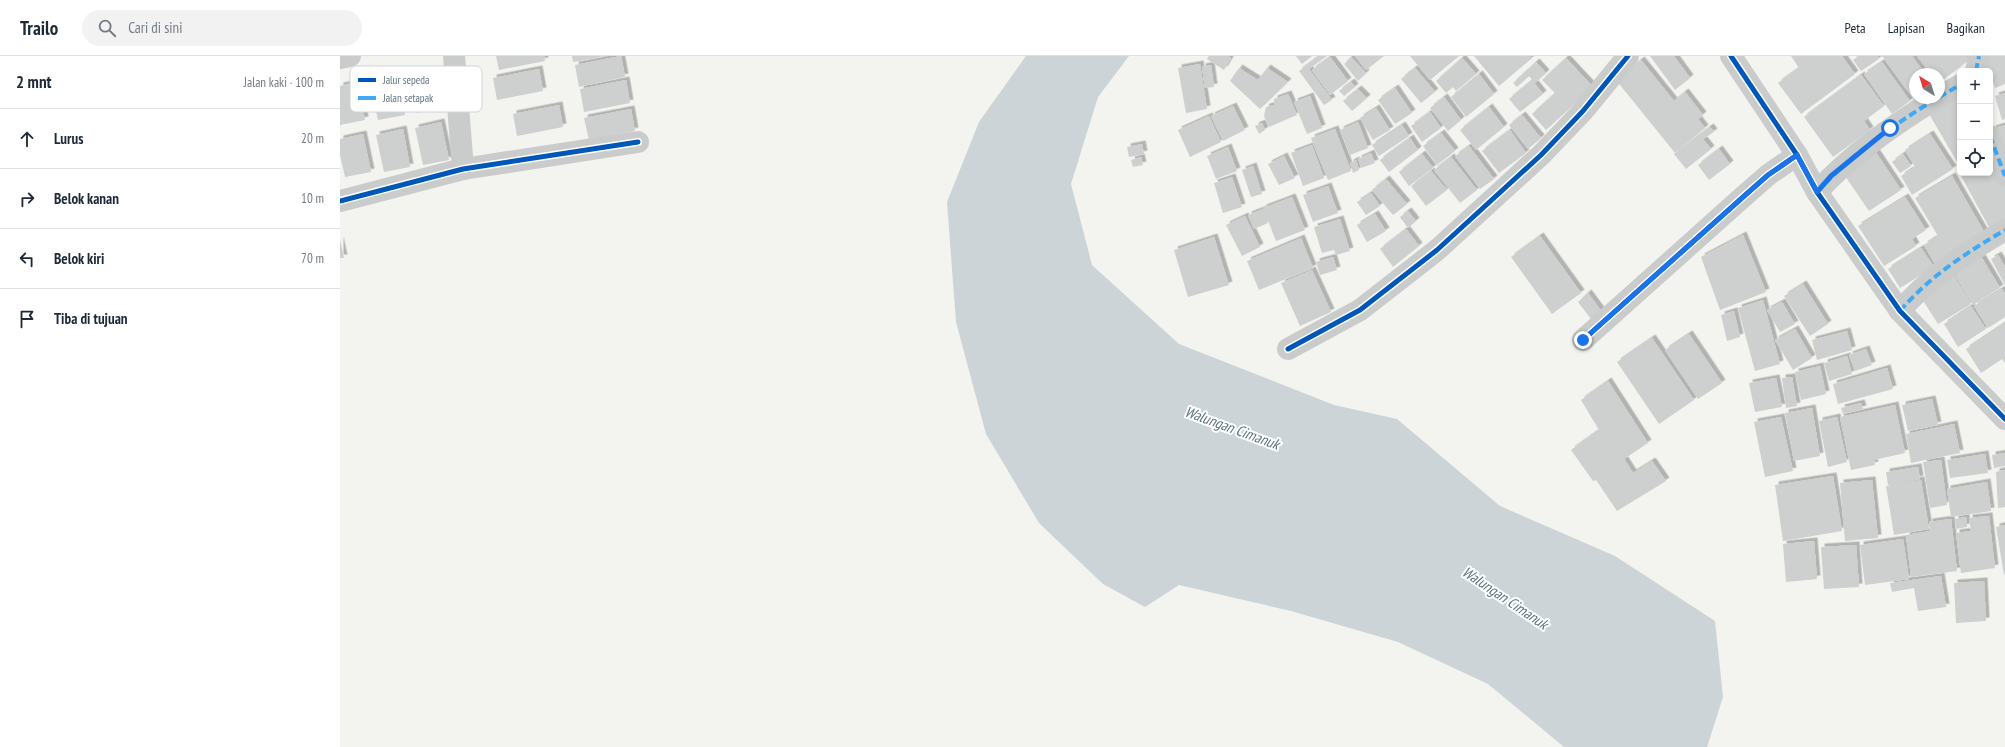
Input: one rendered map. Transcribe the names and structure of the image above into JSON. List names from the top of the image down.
{
  "water": ["Walungan Cimanuk"],
  "legend": ["Jalur sepeda", "Jalan setapak"],
  "north": "top left",
  "page": {
    "header": "Trailo",
    "search": "Cari di sini",
    "nav": ["Peta", "Lapisan", "Bagikan"],
    "heading": ["2 mnt", "Jalan kaki · 100 m"],
    "map_buttons": ["+", "−"],
    "list": [
      ["Lurus", "20 m"],
      ["Belok kanan", "10 m"],
      ["Belok kiri", "70 m"],
      "Tiba di tujuan"
    ]
  }
}
